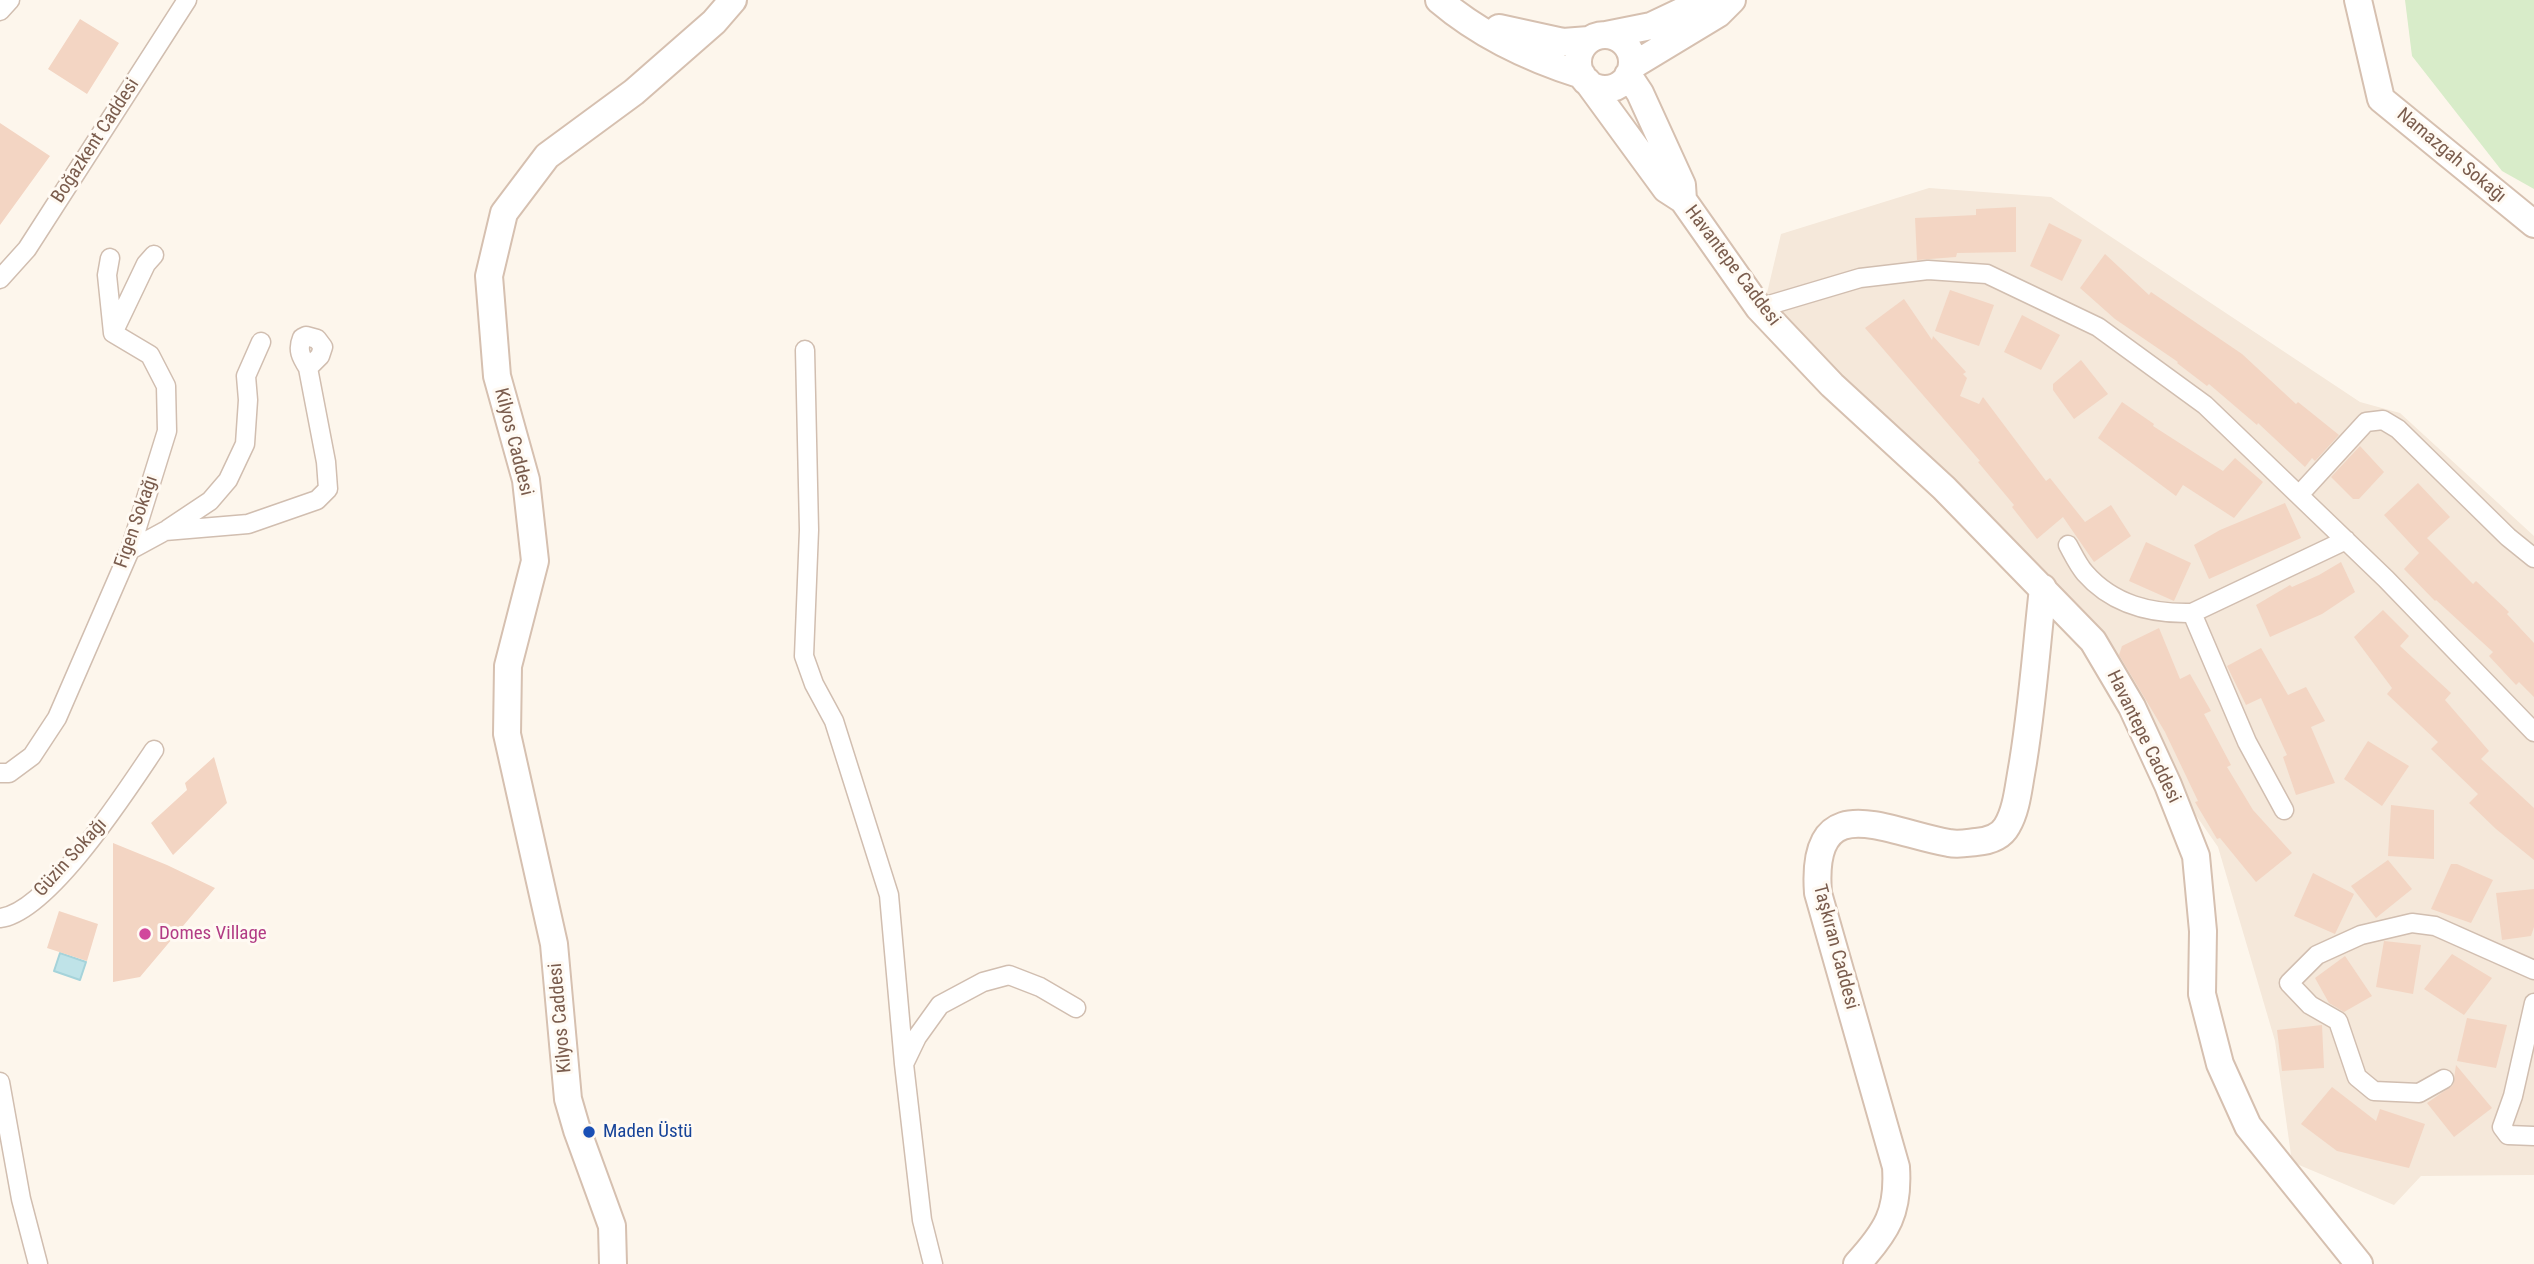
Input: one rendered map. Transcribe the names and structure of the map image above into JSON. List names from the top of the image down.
{
  "streets": {
    "street": [
      "Boğazkent Caddesi",
      "Namazgah Sokağı",
      "Havantepe Caddesi",
      "Kilyos Caddesi",
      "Figen Sokağı",
      "Güzin Sokağı",
      "Taşkıran Caddesi"
    ]
  },
  "crossings": [
    ["Havantepe Caddesi", "Taşkıran Caddesi"]
  ],
  "places": ["Domes Village", "Maden Üstü"]
}
